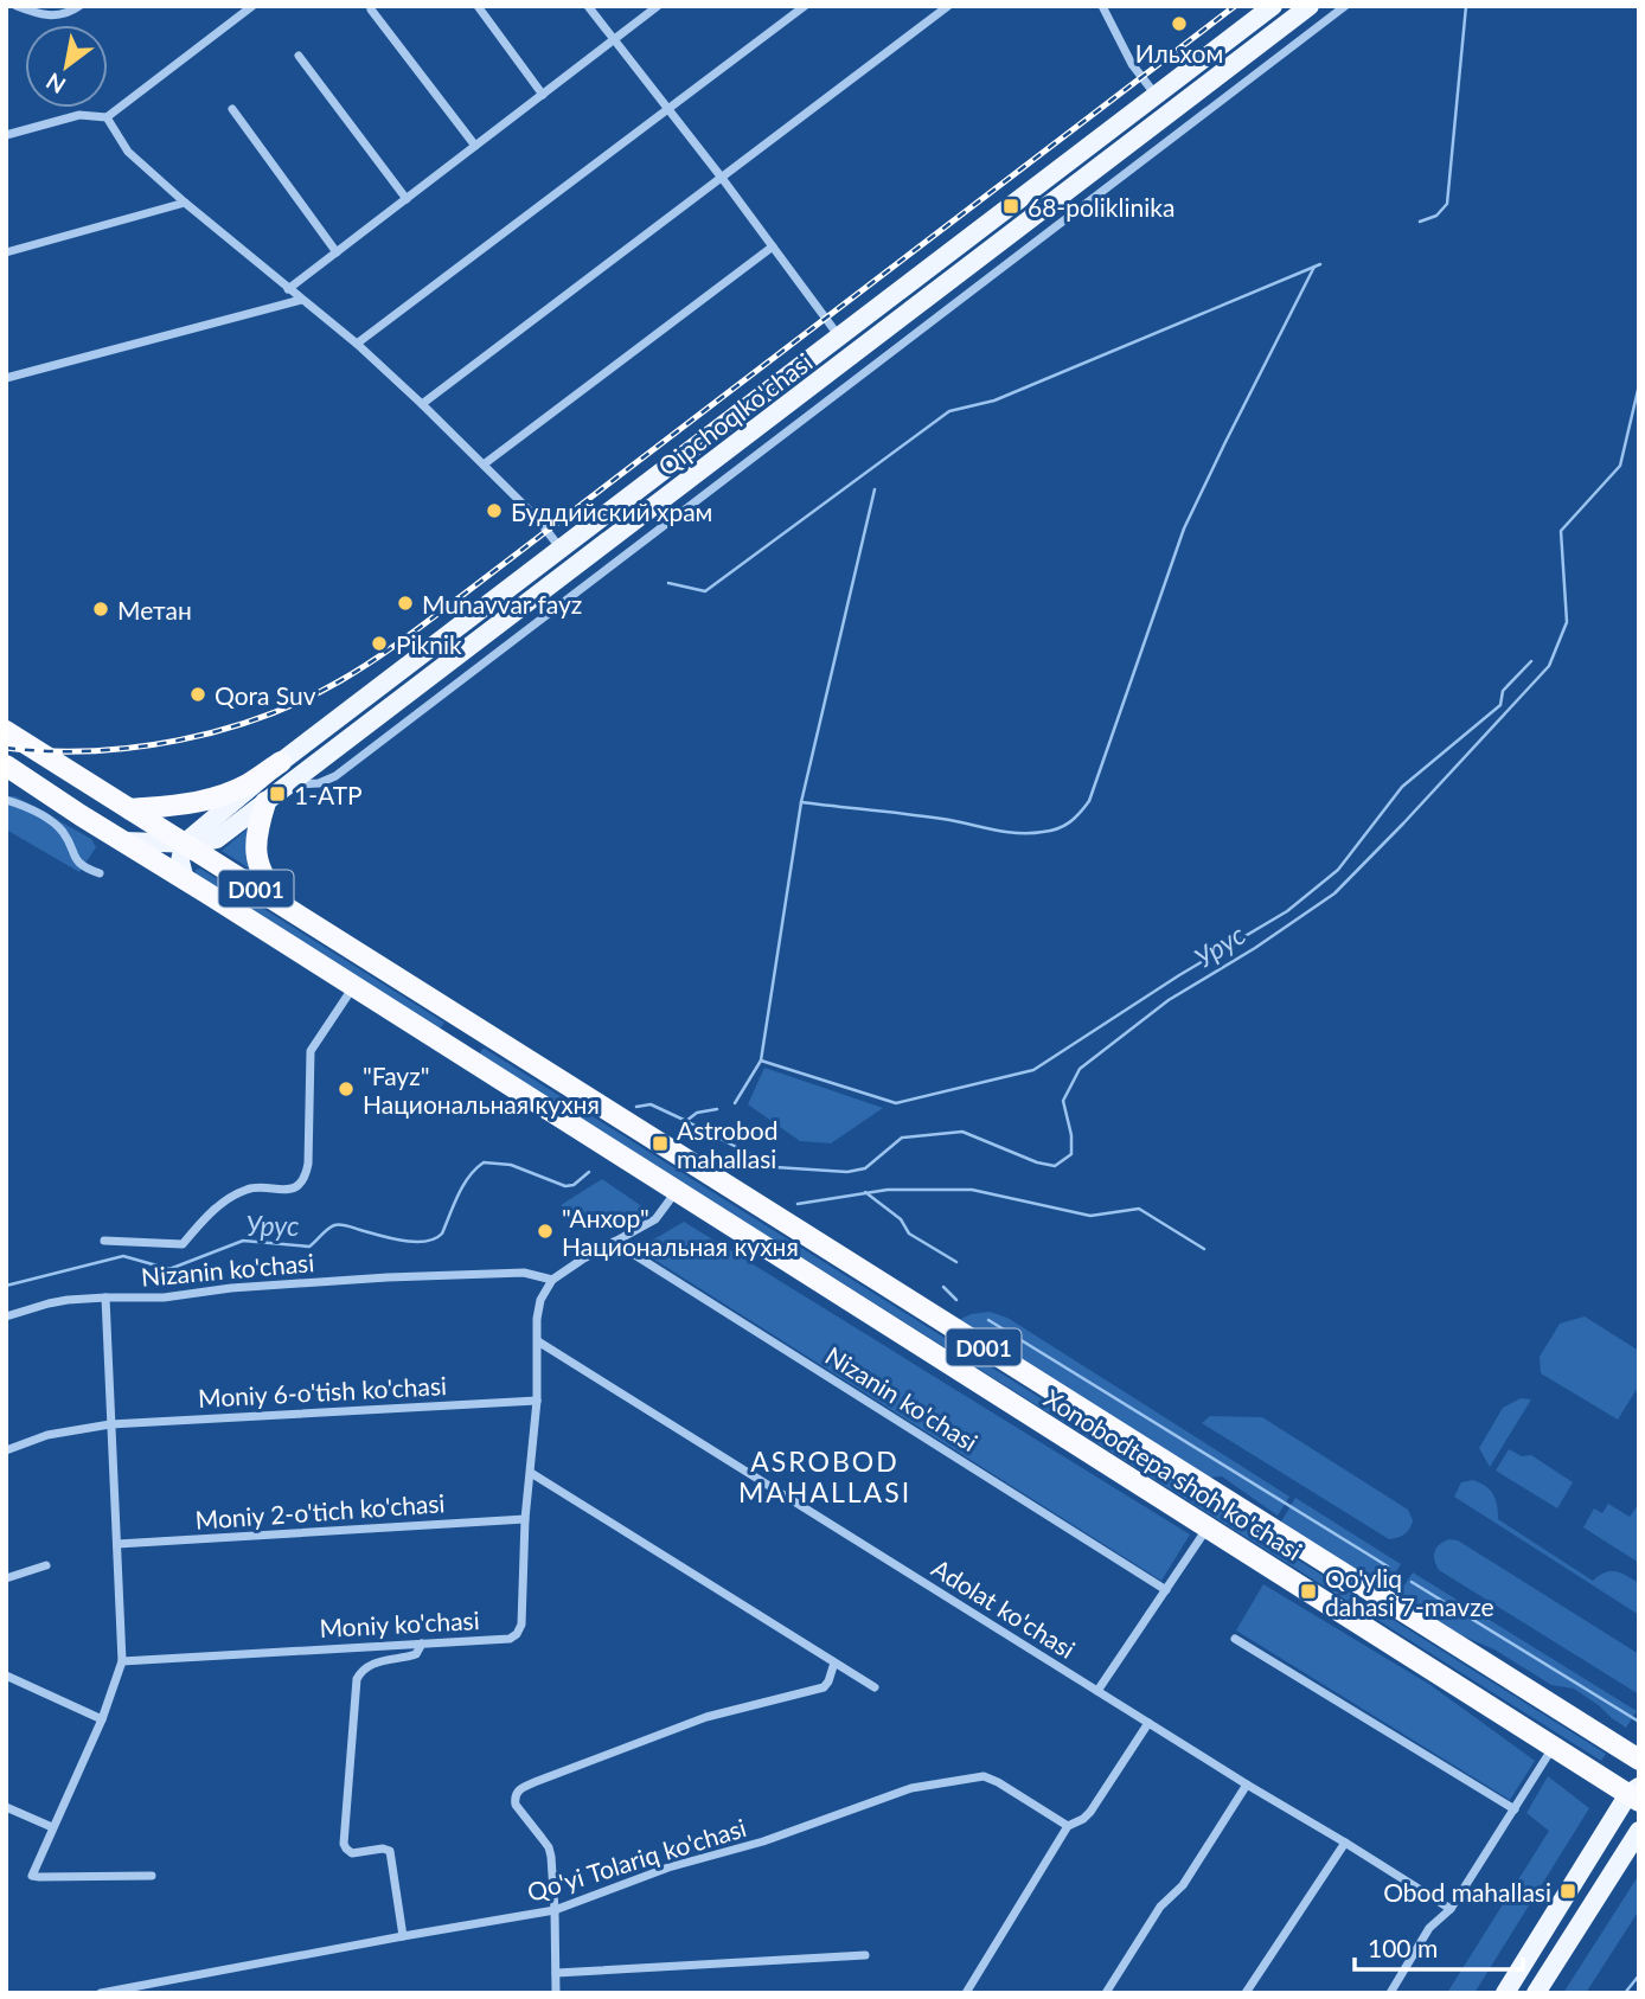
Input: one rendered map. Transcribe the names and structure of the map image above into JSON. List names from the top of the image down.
{
  "streets": {
    "highway": ["D001", "Xonobodtepa shoh ko'chasi"],
    "main road": ["Qipchoq ko'chasi"],
    "street": [
      "Nizanin ko'chasi",
      "Moniy 6-o'tish ko'chasi",
      "Moniy 2-o'tich ko'chasi",
      "Adolat ko'chasi",
      "Moniy ko'chasi",
      "Qo'yi Tolariq ko'chasi"
    ]
  },
  "crossings": [
    ["Qipchoq ko'chasi", "Xonobodtepa shoh ko'chasi"],
    ["Nizanin ko'chasi", "Moniy ko'chasi"],
    ["Moniy 6-o'tish ko'chasi", "Moniy ko'chasi"],
    ["Moniy 2-o'tich ko'chasi", "Moniy ko'chasi"],
    ["Adolat ko'chasi", "Moniy ko'chasi"]
  ],
  "districts": ["ASROBOD MAHALLASI"],
  "water": ["Урус"],
  "places": {
    "other": [
      "Ильхом",
      "Буддийский храм",
      "Munavvar fayz",
      "Метан",
      "Piknik",
      "Qora Suv",
      "\"Fayz\" Национальная кухня",
      "\"Анхор\" Национальная кухня"
    ],
    "transit": [
      "68-poliklinika",
      "1-ATP",
      "Astrobod mahallasi",
      "Qo'yliq dahasi 7-mavze",
      "Obod mahallasi"
    ]
  },
  "scale_bar": "100 m",
  "north": "bottom left"
}
